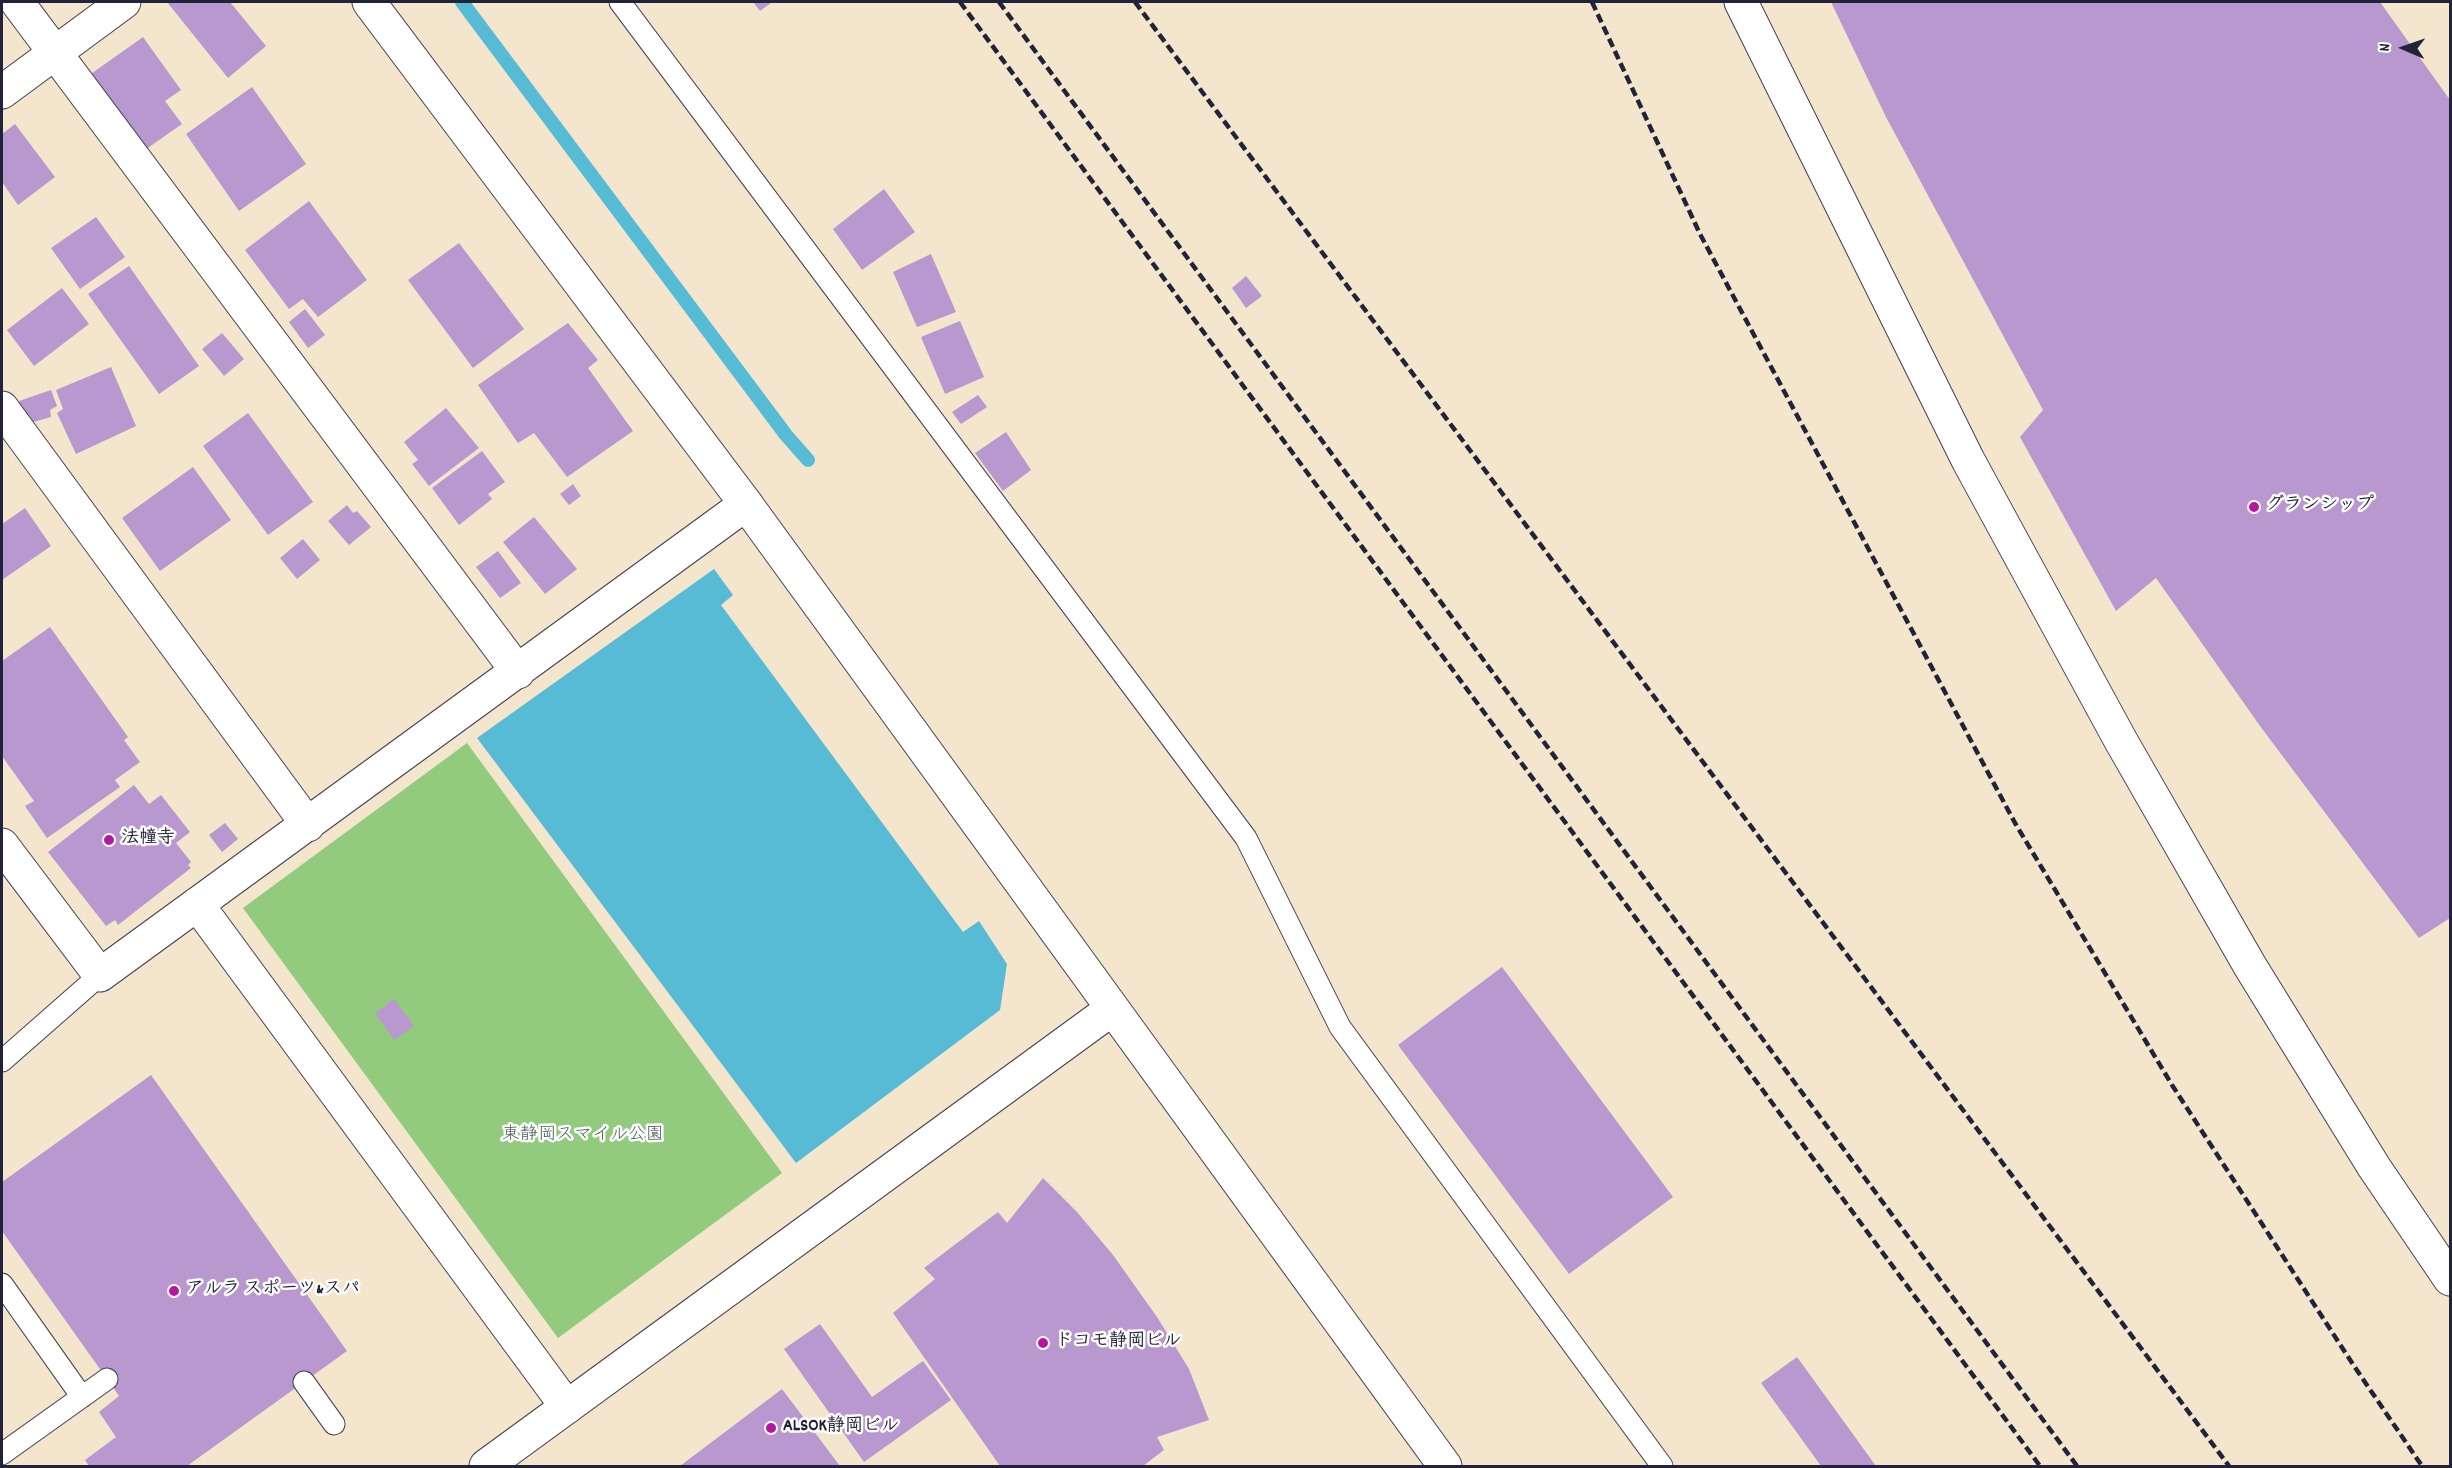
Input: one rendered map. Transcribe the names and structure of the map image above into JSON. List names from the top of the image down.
{
  "parks": ["東静岡スマイル公園"],
  "places": [
    "グランシップ",
    "法幢寺",
    "アルラ スポーツ&スパ",
    "ドコモ静岡ビル",
    "ALSOK静岡ビル"
  ],
  "north": "left"
}
